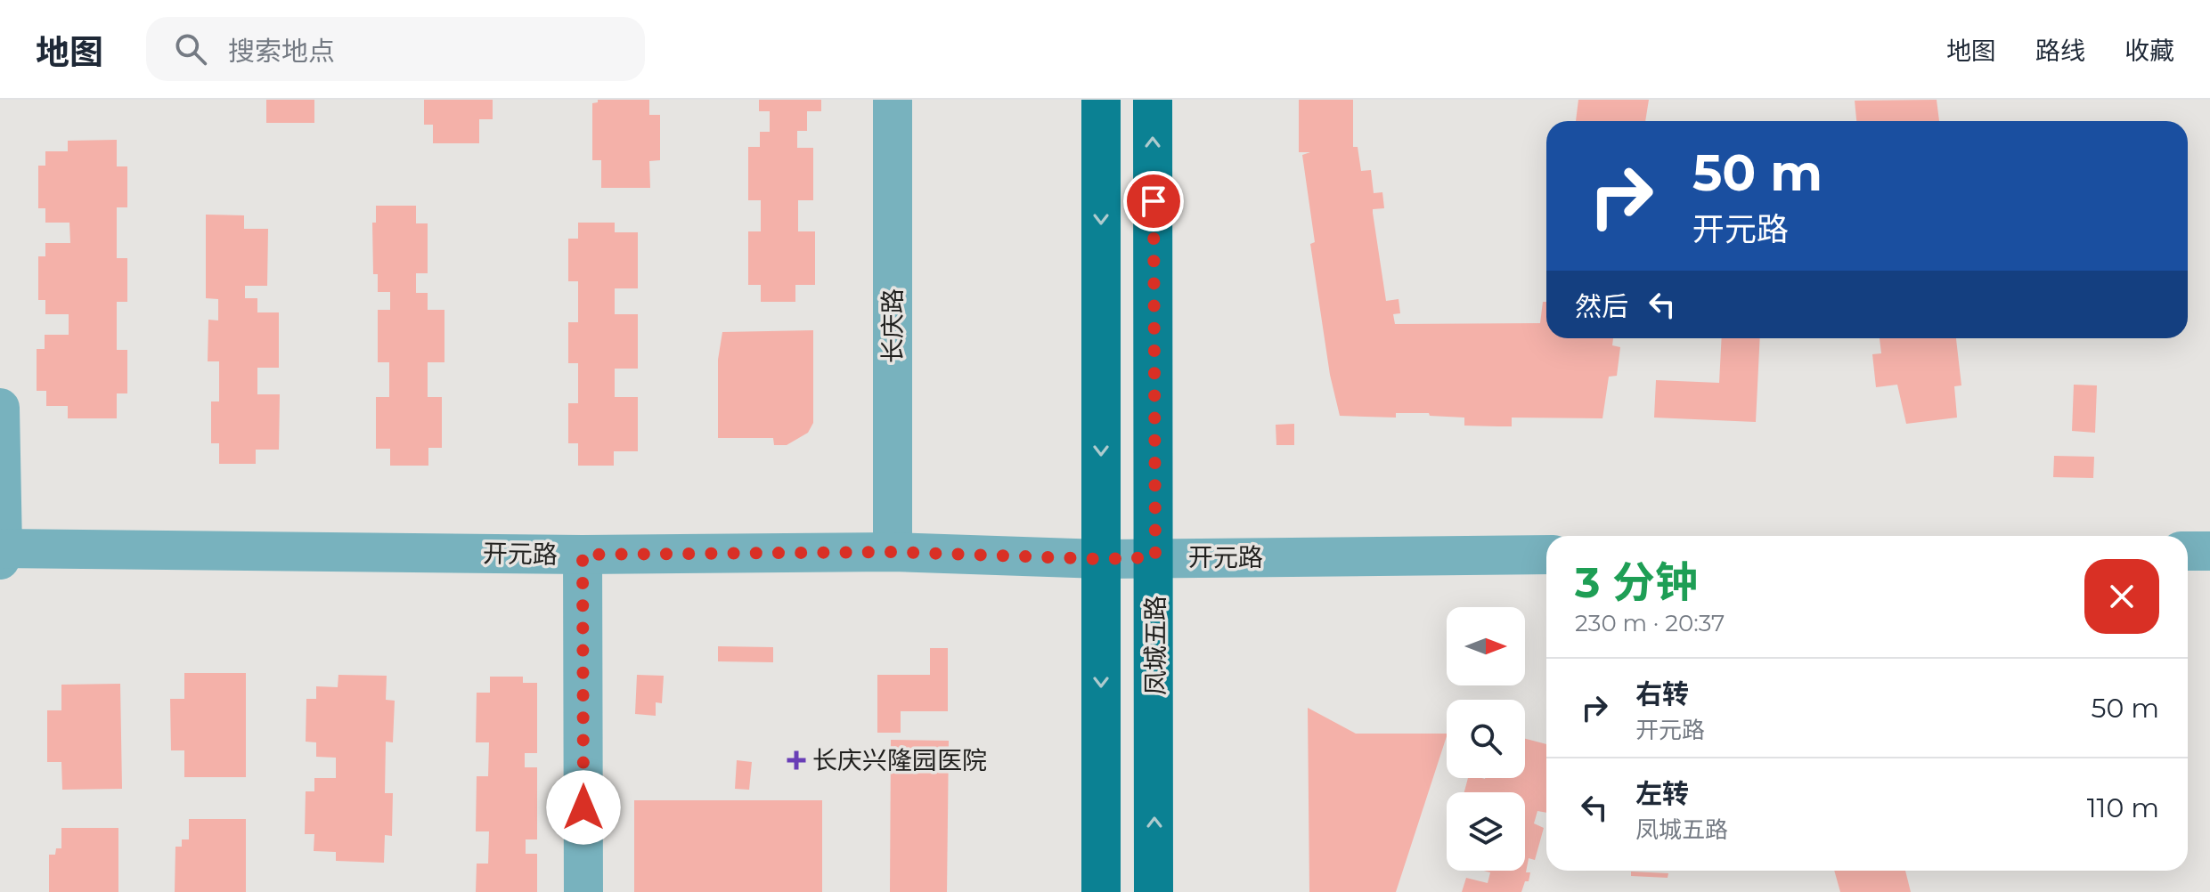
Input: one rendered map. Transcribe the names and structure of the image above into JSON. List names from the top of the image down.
{
  "streets": {
    "main road": ["凤城五路"],
    "street": ["长庆路", "开元路"]
  },
  "crossings": [
    ["长庆路", "开元路"],
    ["开元路", "凤城五路"]
  ],
  "places": {
    "health": ["长庆兴隆园医院"]
  },
  "north": "right",
  "page": {
    "header": "地图",
    "search": "搜索地点",
    "nav": ["地图", "路线", "收藏"],
    "turn": ["50 m", "开元路"],
    "then": "然后",
    "heading": ["3 分钟", "230 m · 20:37"],
    "list": [
      {
        "name": "右转",
        "note": "开元路",
        "value": "50 m"
      },
      {
        "name": "左转",
        "note": "凤城五路",
        "value": "110 m"
      }
    ]
  }
}
